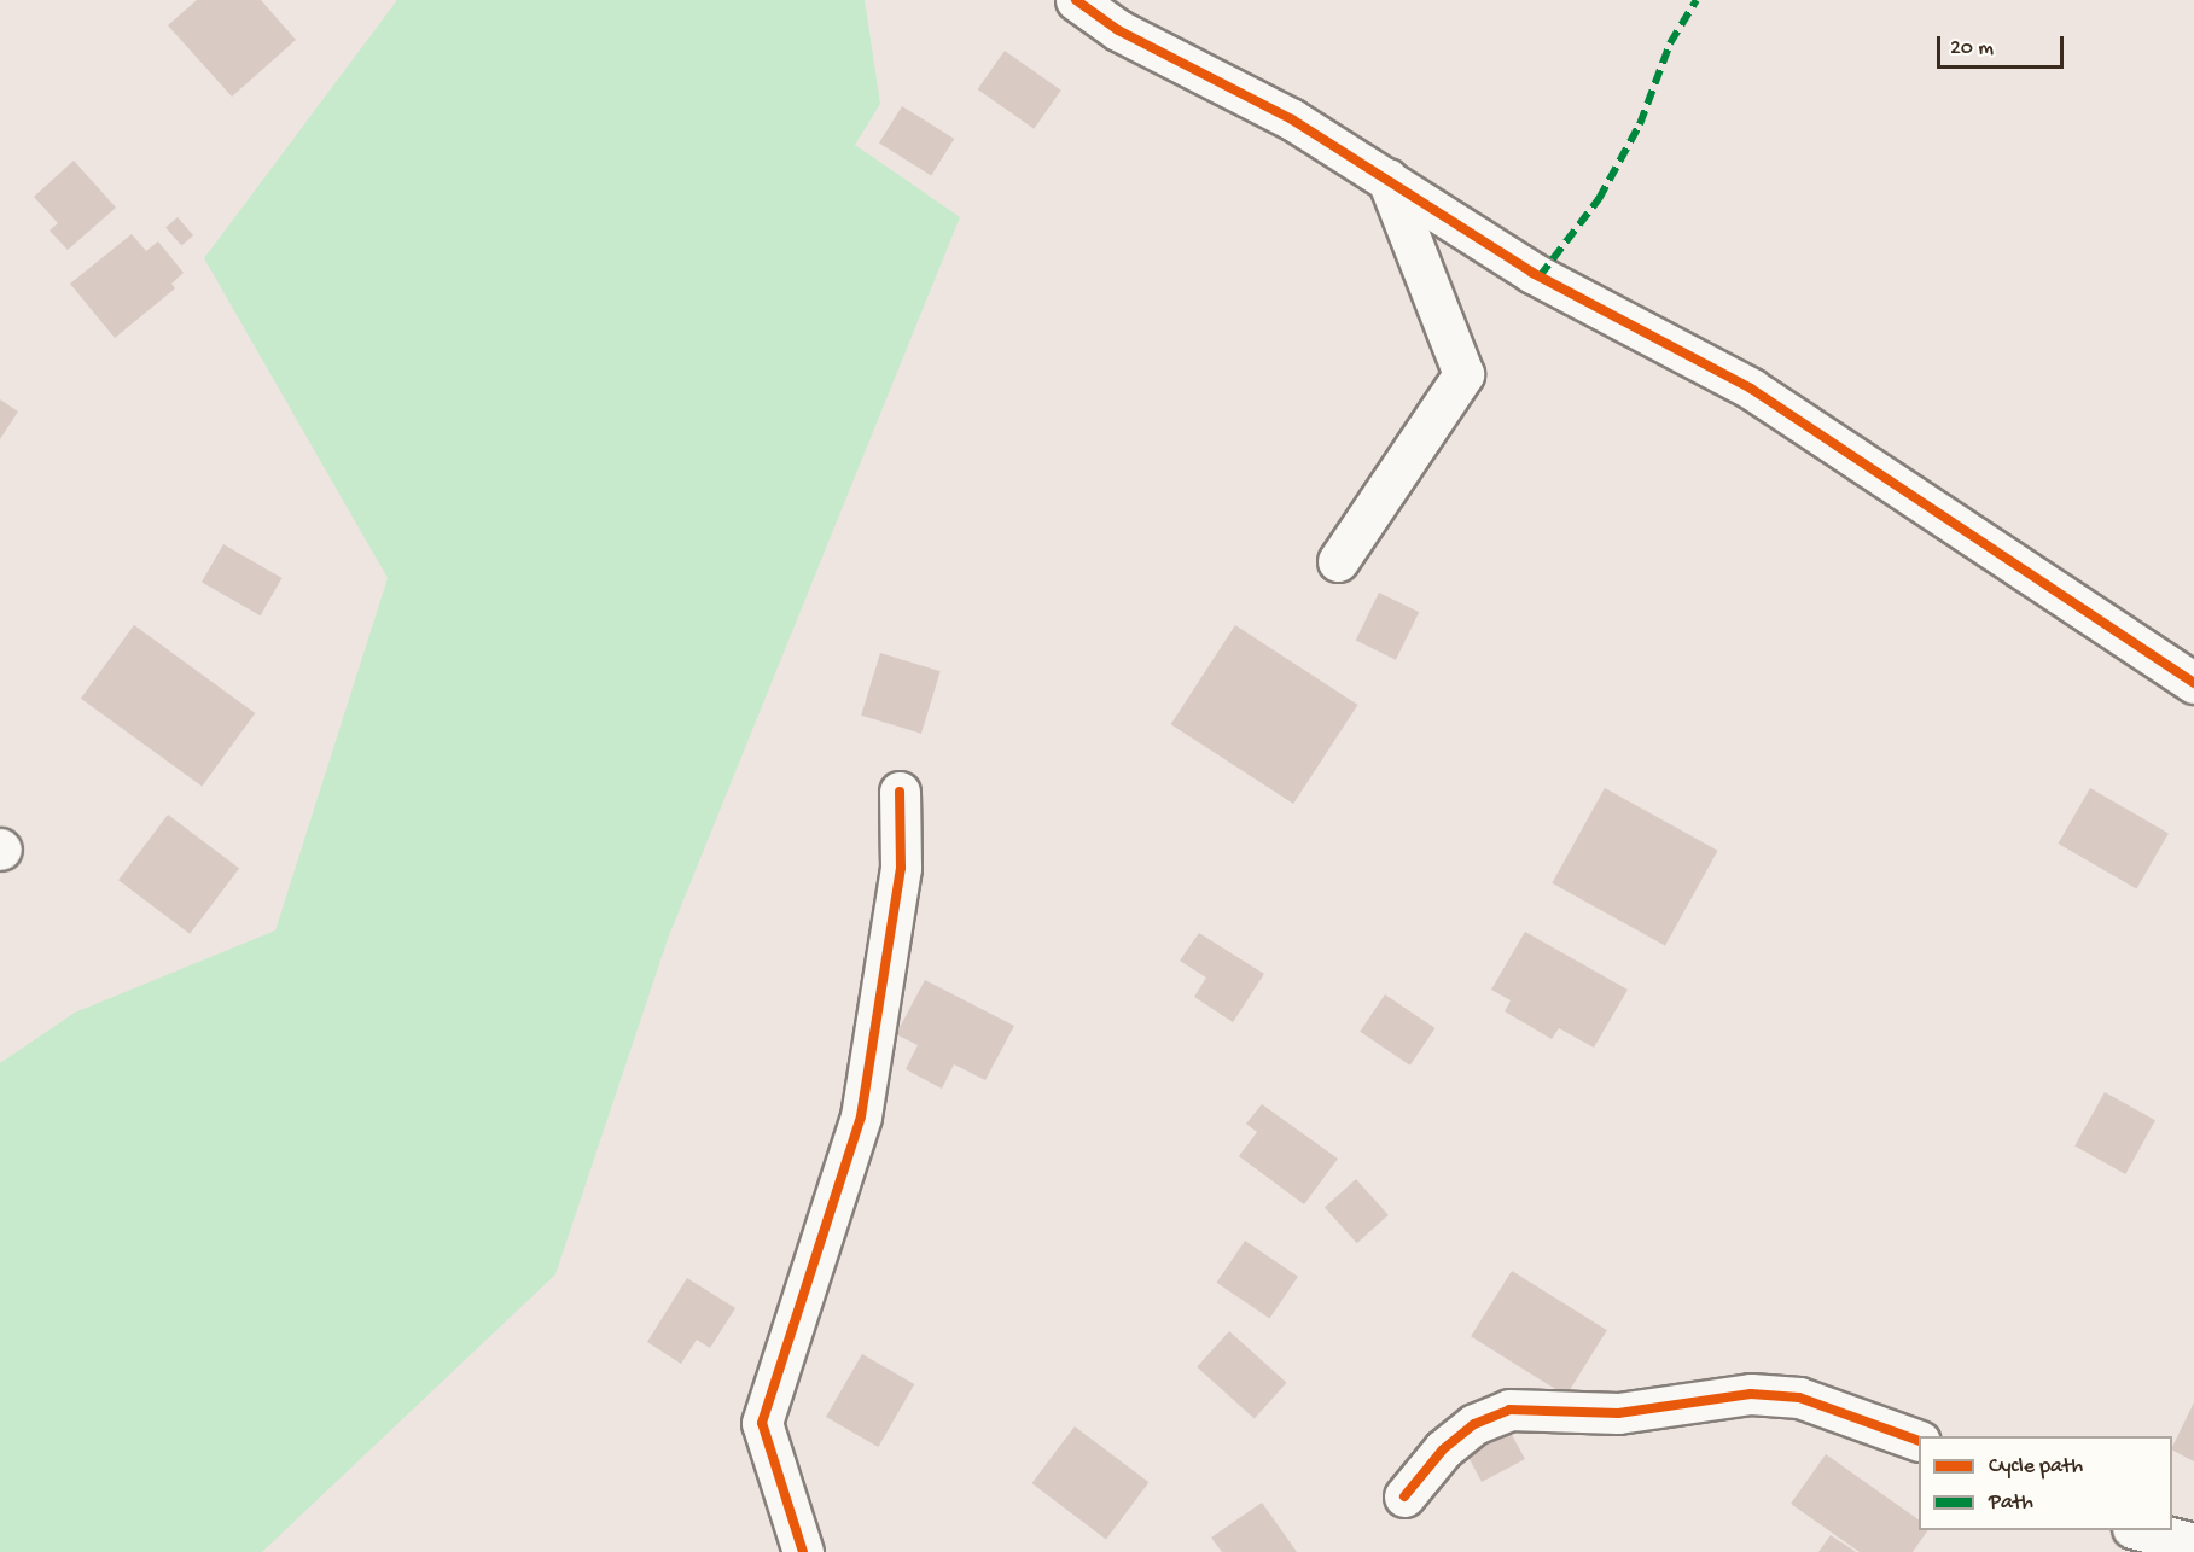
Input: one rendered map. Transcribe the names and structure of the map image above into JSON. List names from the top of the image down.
{
  "legend": ["Cycle path", "Path"],
  "scale_bar": "20 m"
}
